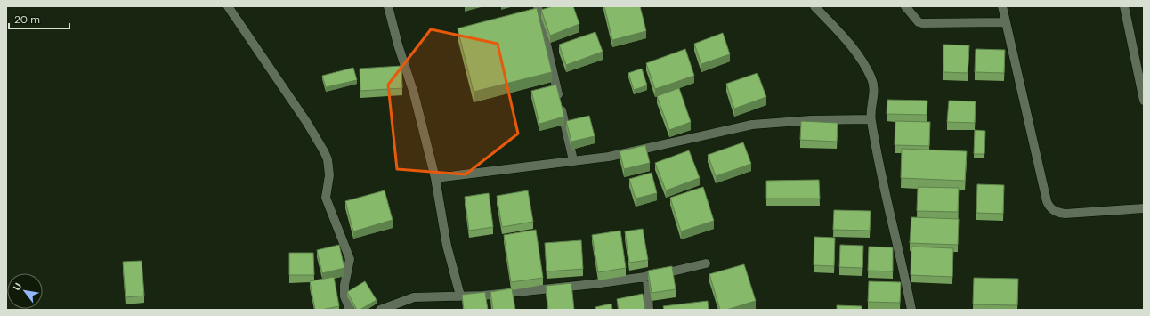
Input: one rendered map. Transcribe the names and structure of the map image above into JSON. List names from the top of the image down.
{
  "scale_bar": "20 m",
  "north": "top left"
}
